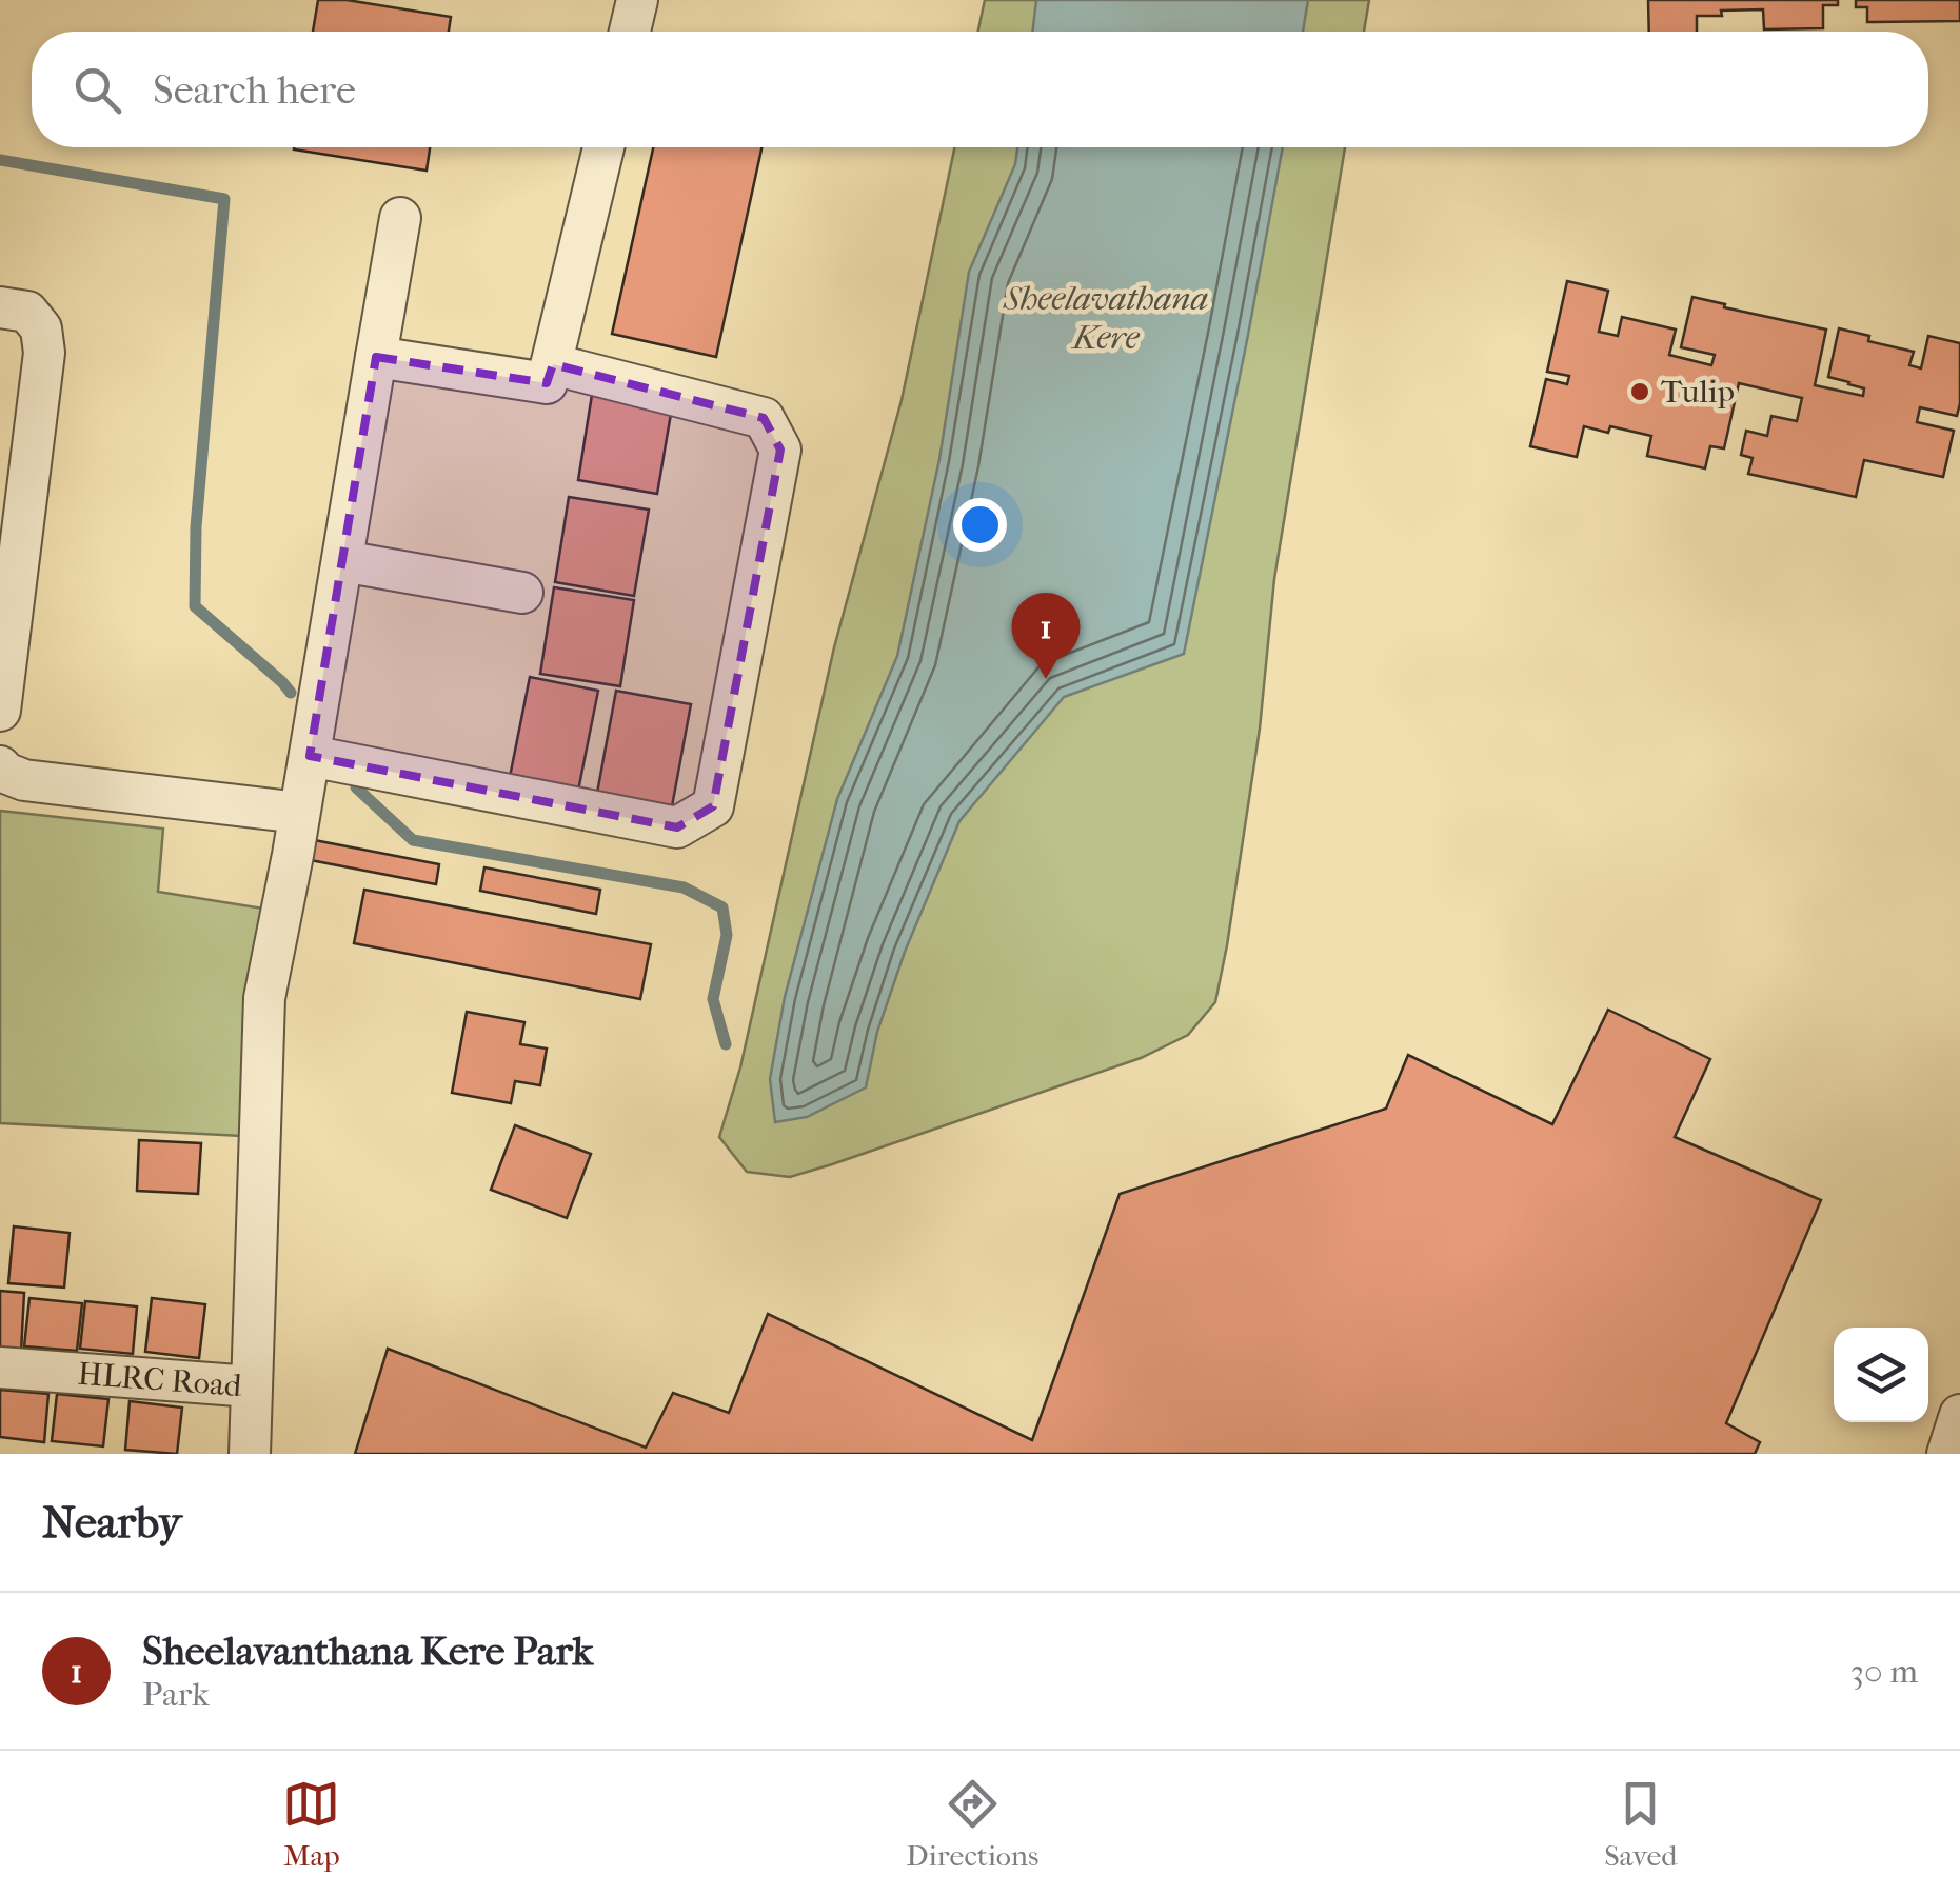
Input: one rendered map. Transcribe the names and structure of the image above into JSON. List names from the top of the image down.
{
  "streets": {
    "street": ["HLRC Road"]
  },
  "water": ["Sheelavathana Kere"],
  "places": ["Tulip"],
  "page": {
    "search": "Search here",
    "pins": "1",
    "heading": "Nearby",
    "list": [
      {
        "mark": "1",
        "name": "Sheelavanthana Kere Park",
        "note": "Park",
        "value": "30 m"
      }
    ],
    "nav": ["Map", "Directions", "Saved"]
  }
}
